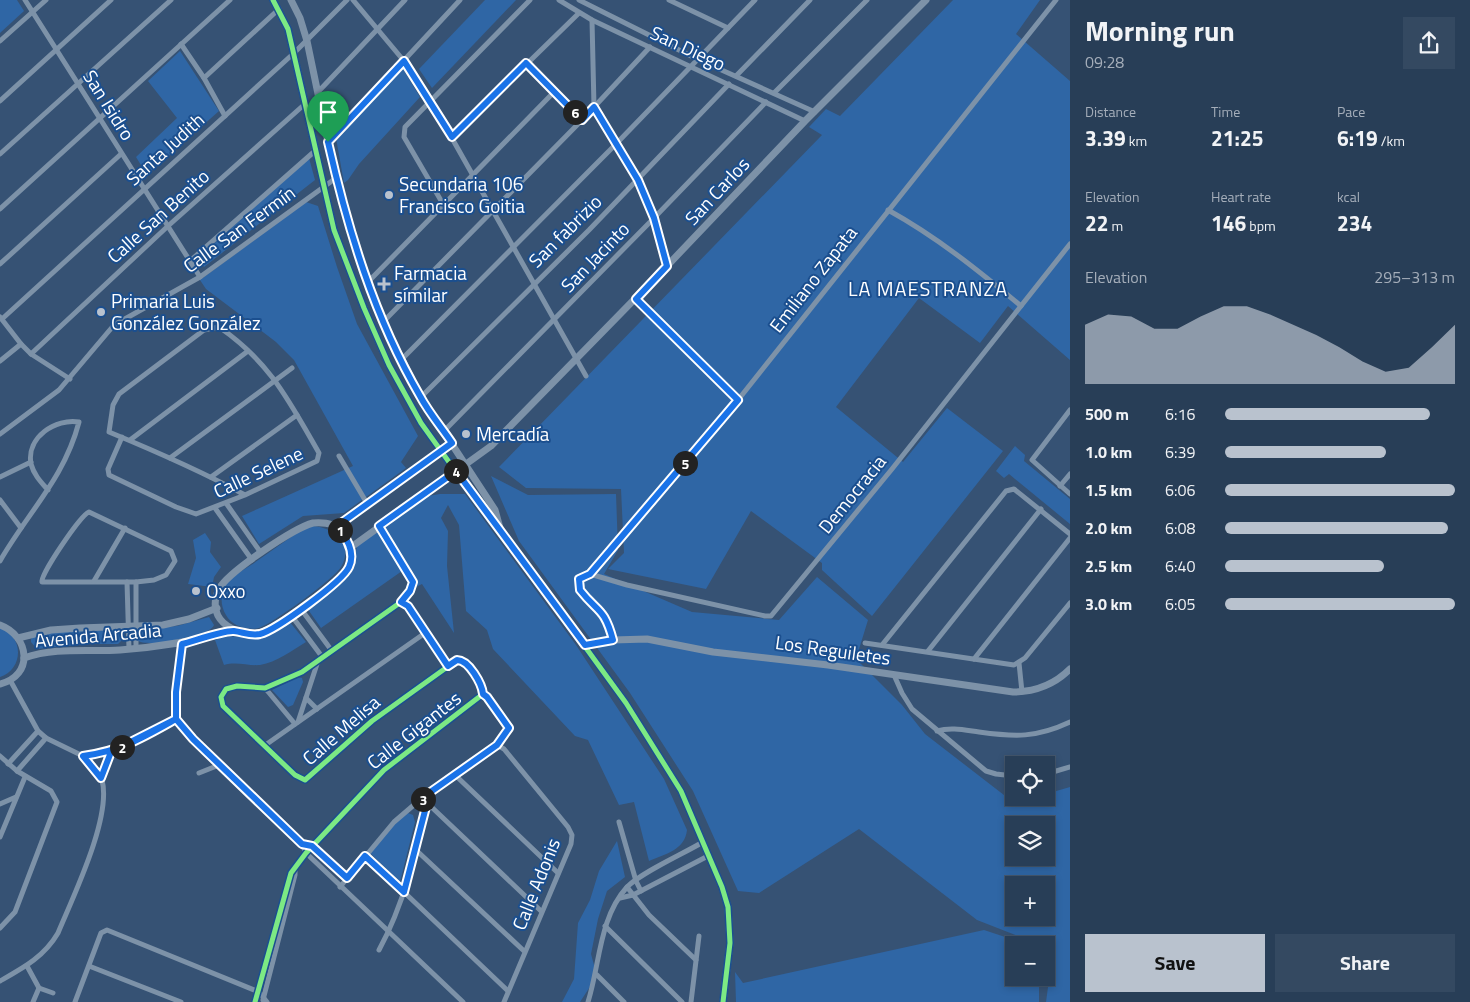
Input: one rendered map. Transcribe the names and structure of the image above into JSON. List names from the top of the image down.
{
  "streets": {
    "street": [
      "San Diego",
      "San Isidro",
      "Santa Judith",
      "San Carlos",
      "Calle San Benito",
      "Calle San Fermín",
      "San fabrizio",
      "San Jacinto",
      "Emiliano Zapata",
      "Calle Selene",
      "Democracia",
      "Avenida Arcadia",
      "Los Reguiletes",
      "Calle Melisa",
      "Calle Gigantes",
      "Calle Adonis"
    ]
  },
  "crossings": [
    ["San Diego", "San Carlos"],
    ["San Diego", "San fabrizio"],
    ["San Diego", "San Jacinto"],
    ["San Isidro", "Santa Judith"],
    ["San Isidro", "Calle San Benito"],
    ["San Isidro", "Calle San Fermín"],
    ["Emiliano Zapata", "Democracia"],
    ["Emiliano Zapata", "Los Reguiletes"]
  ],
  "districts": ["LA MAESTRANZA"],
  "places": {
    "other": [
      "Secundaria 106 Francisco Goitia",
      "Primaria Luis González González",
      "Mercadía",
      "Oxxo"
    ],
    "health": ["Farmacia símilar"]
  },
  "page": {
    "heading": ["Morning run", "09:28"],
    "stats": [
      ["Distance", "3.39 km"],
      ["Time", "21:25"],
      ["Pace", "6:19 /km"],
      ["Elevation", "22 m"],
      ["Heart rate", "146 bpm"],
      ["kcal", "234"]
    ],
    "pins": [
      "6",
      "5",
      "4",
      "1",
      "2",
      "3"
    ],
    "chart": ["Elevation", "295–313 m"],
    "list": [
      {
        "name": "500 m",
        "note": "6:16"
      },
      {
        "name": "1.0 km",
        "note": "6:39"
      },
      {
        "name": "1.5 km",
        "note": "6:06"
      },
      {
        "name": "2.0 km",
        "note": "6:08"
      },
      {
        "name": "2.5 km",
        "note": "6:40"
      },
      {
        "name": "3.0 km",
        "note": "6:05"
      }
    ],
    "map_buttons": ["+", "−"],
    "buttons": ["Save", "Share"]
  }
}
